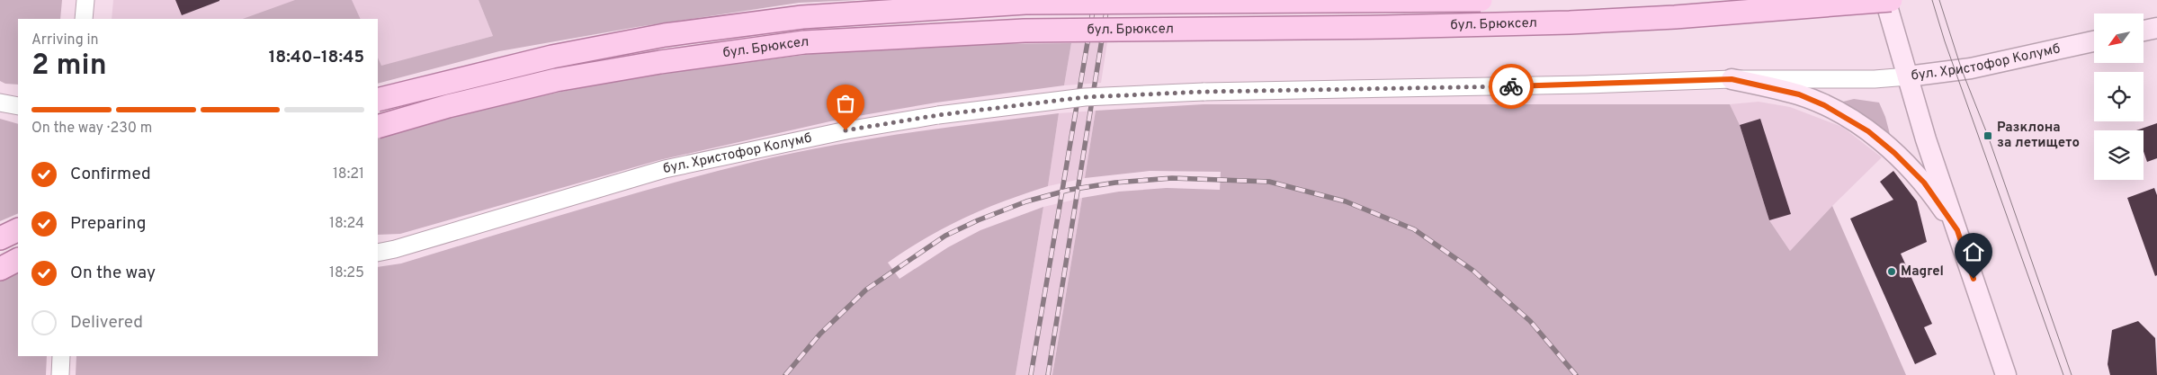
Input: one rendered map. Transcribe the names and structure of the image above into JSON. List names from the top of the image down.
{
  "streets": {
    "main road": ["бул. Брюксел", "бул. Христофор Колумб"]
  },
  "places": {
    "transit": ["Разклона за летището"],
    "other": ["Magrel"]
  },
  "north": "bottom left",
  "page": {
    "heading": ["2 min", "Arriving in", "18:40–18:45"],
    "bar": "On the way · 230 m",
    "list": [
      ["Confirmed", "18:21"],
      ["Preparing", "18:24"],
      ["On the way", "18:25"],
      "Delivered"
    ]
  }
}
